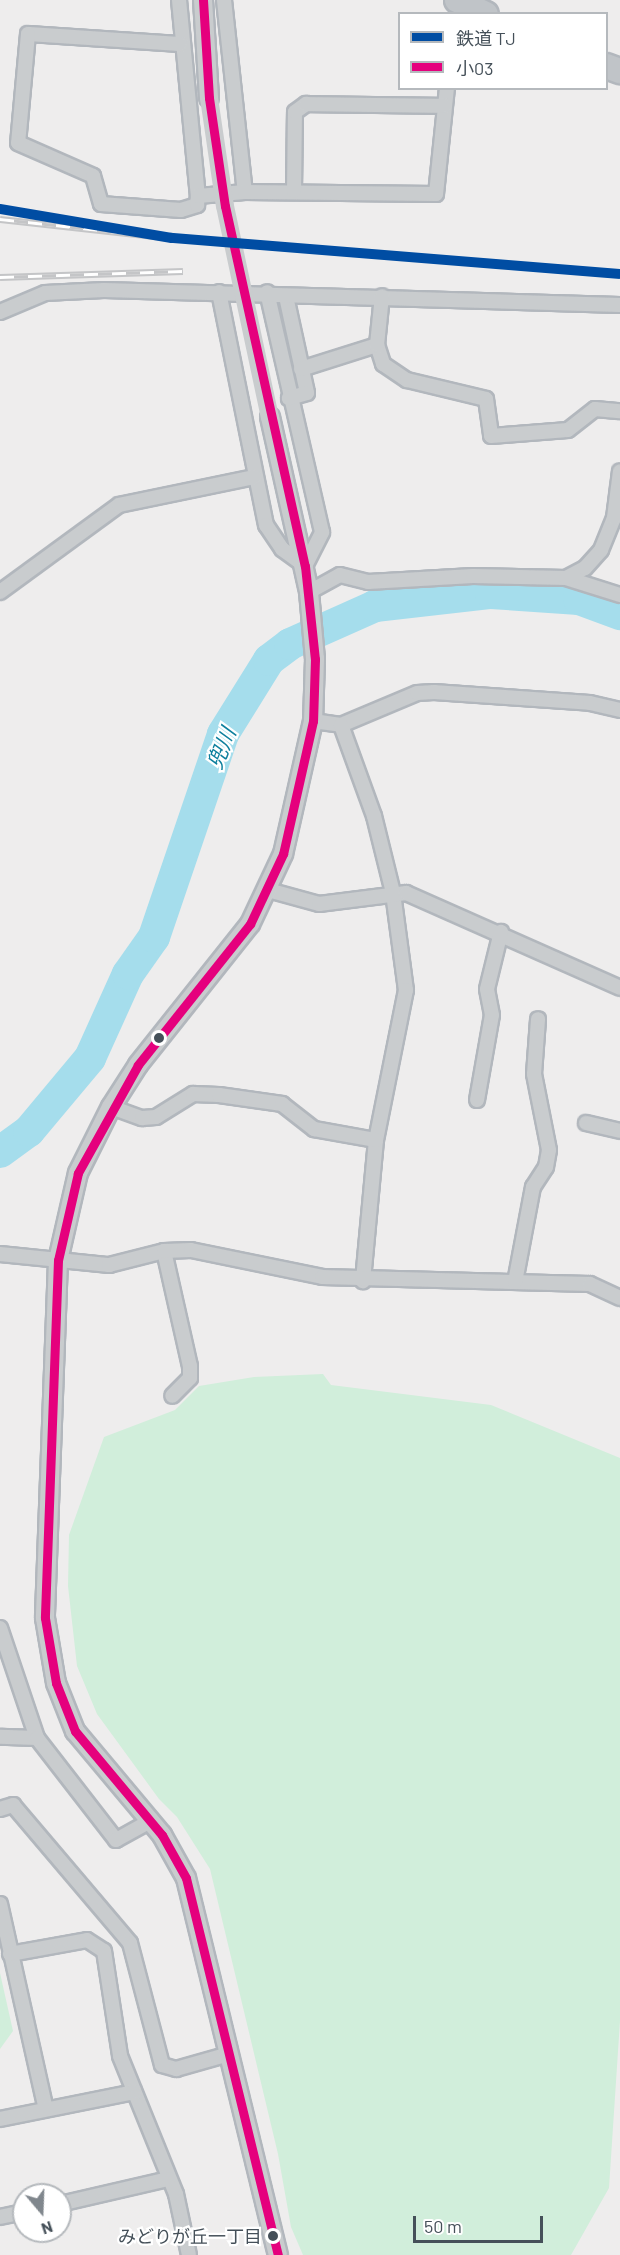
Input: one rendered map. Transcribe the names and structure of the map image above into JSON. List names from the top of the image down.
{
  "water": ["兜川"],
  "places": ["みどりが丘一丁目"],
  "lines": ["transit line 小03", "rail line TJ"],
  "legend": ["鉄道 TJ", "小03"],
  "scale_bar": "50 m",
  "north": "bottom"
}
